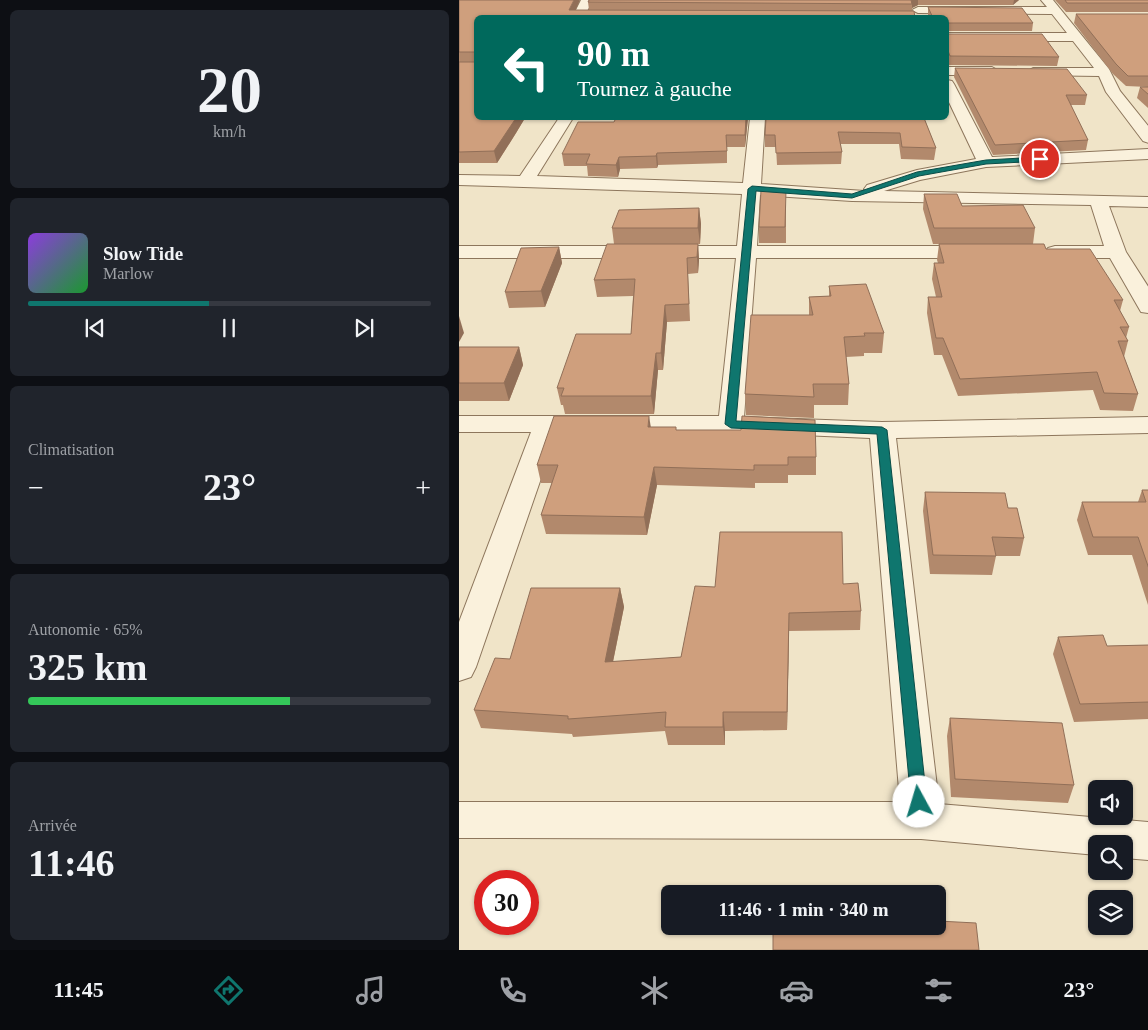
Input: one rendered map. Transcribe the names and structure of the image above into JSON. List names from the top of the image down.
{
  "page": {
    "tile": [
      ["20", "km/h"],
      "Climatisation",
      ["Autonomie · 65%", "325 km"],
      ["Arrivée", "11:46"]
    ],
    "turn": ["90 m", "Tournez à gauche"],
    "song": ["Slow Tide", "Marlow"],
    "heat": ["−", "23°", "+"],
    "limit": "30",
    "trip": "11:46 · 1 min · 340 m",
    "tabs": ["11:45", "23°"]
  }
}
